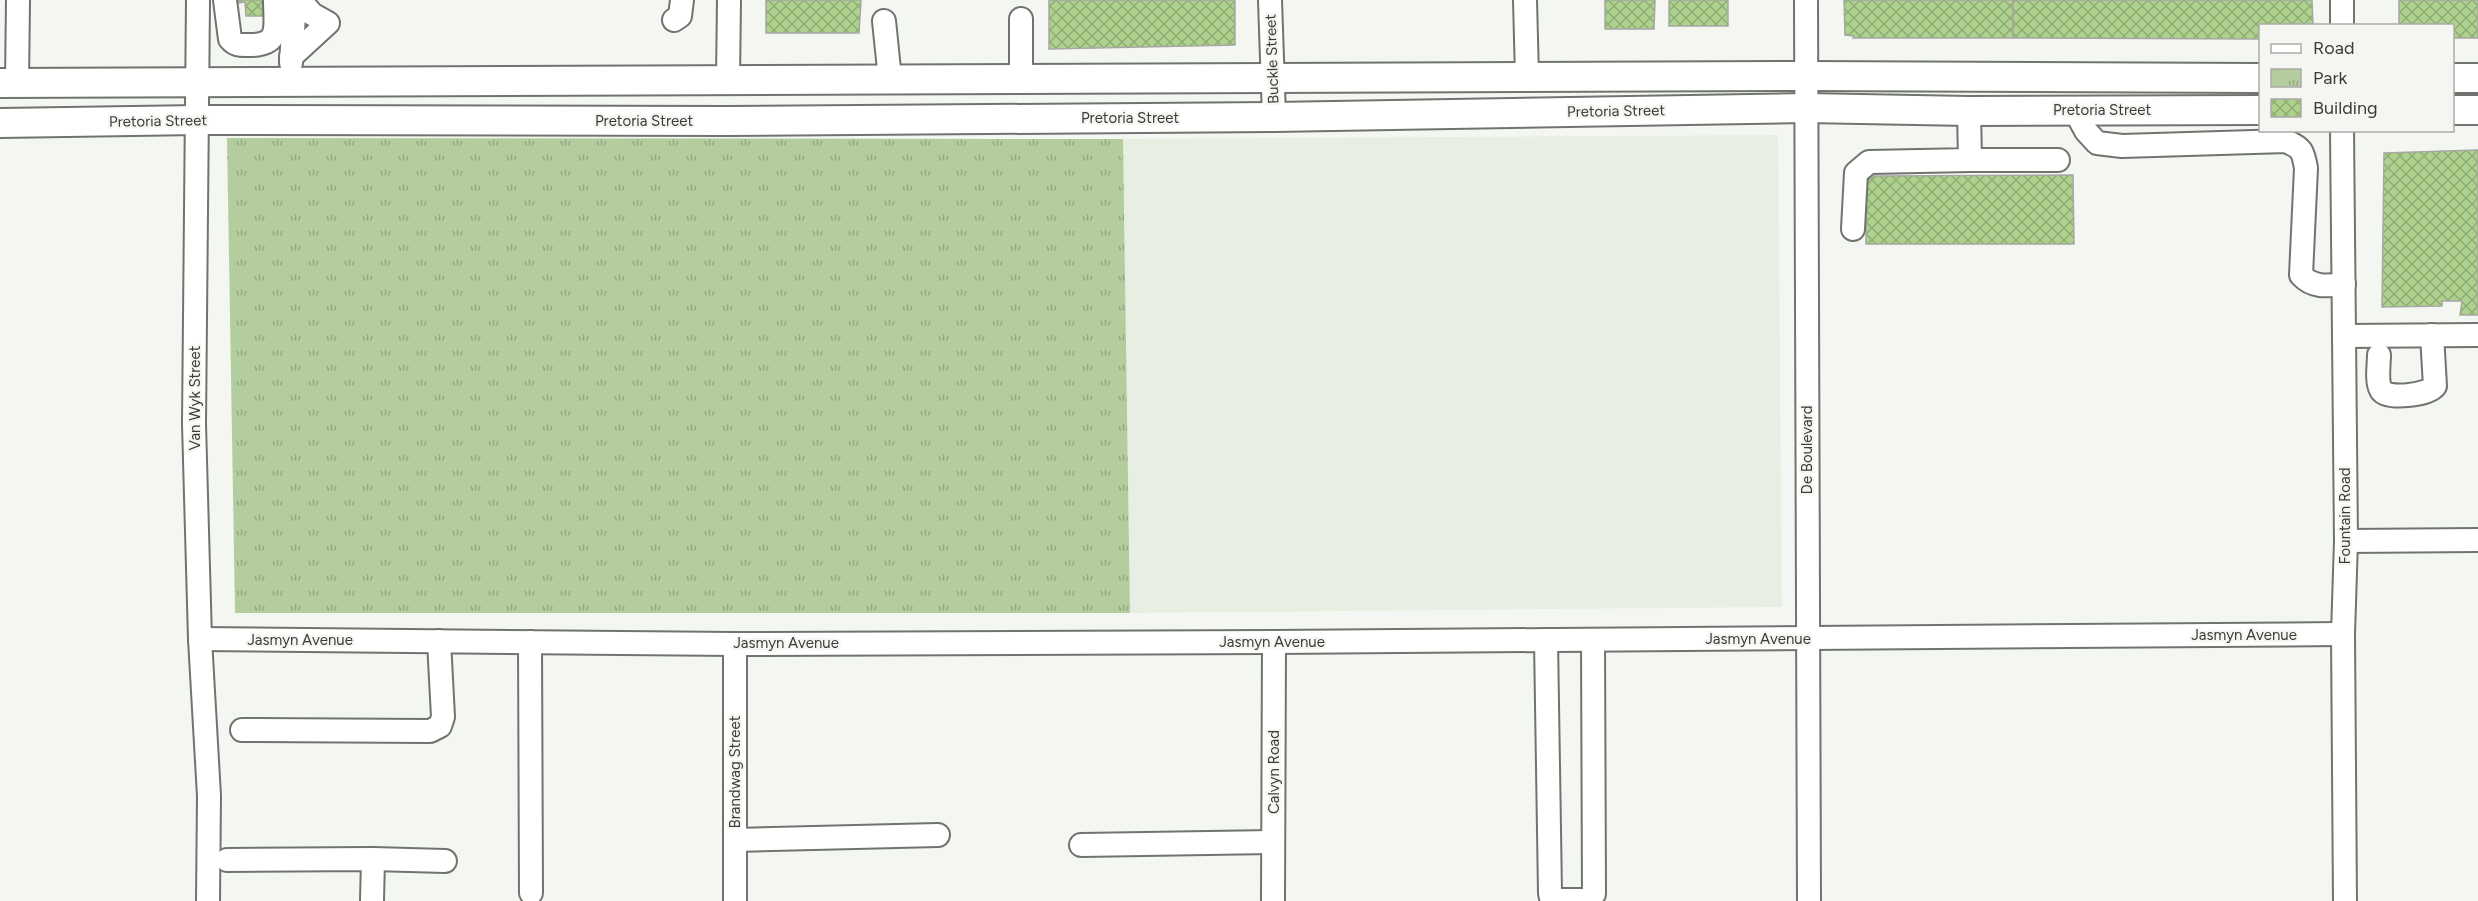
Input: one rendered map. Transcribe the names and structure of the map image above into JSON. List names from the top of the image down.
{
  "streets": {
    "main road": ["Pretoria Street"],
    "street": [
      "Buckle Street",
      "Van Wyk Street",
      "De Boulevard",
      "Fountain Road",
      "Jasmyn Avenue",
      "Brandwag Street",
      "Calvyn Road"
    ]
  },
  "crossings": [
    ["Buckle Street", "Pretoria Street"],
    ["Pretoria Street", "Van Wyk Street"],
    ["Pretoria Street", "De Boulevard"],
    ["Van Wyk Street", "Jasmyn Avenue"],
    ["De Boulevard", "Jasmyn Avenue"],
    ["Fountain Road", "Jasmyn Avenue"],
    ["Jasmyn Avenue", "Brandwag Street"],
    ["Jasmyn Avenue", "Calvyn Road"]
  ],
  "legend": ["Road", "Park", "Building"]
}
